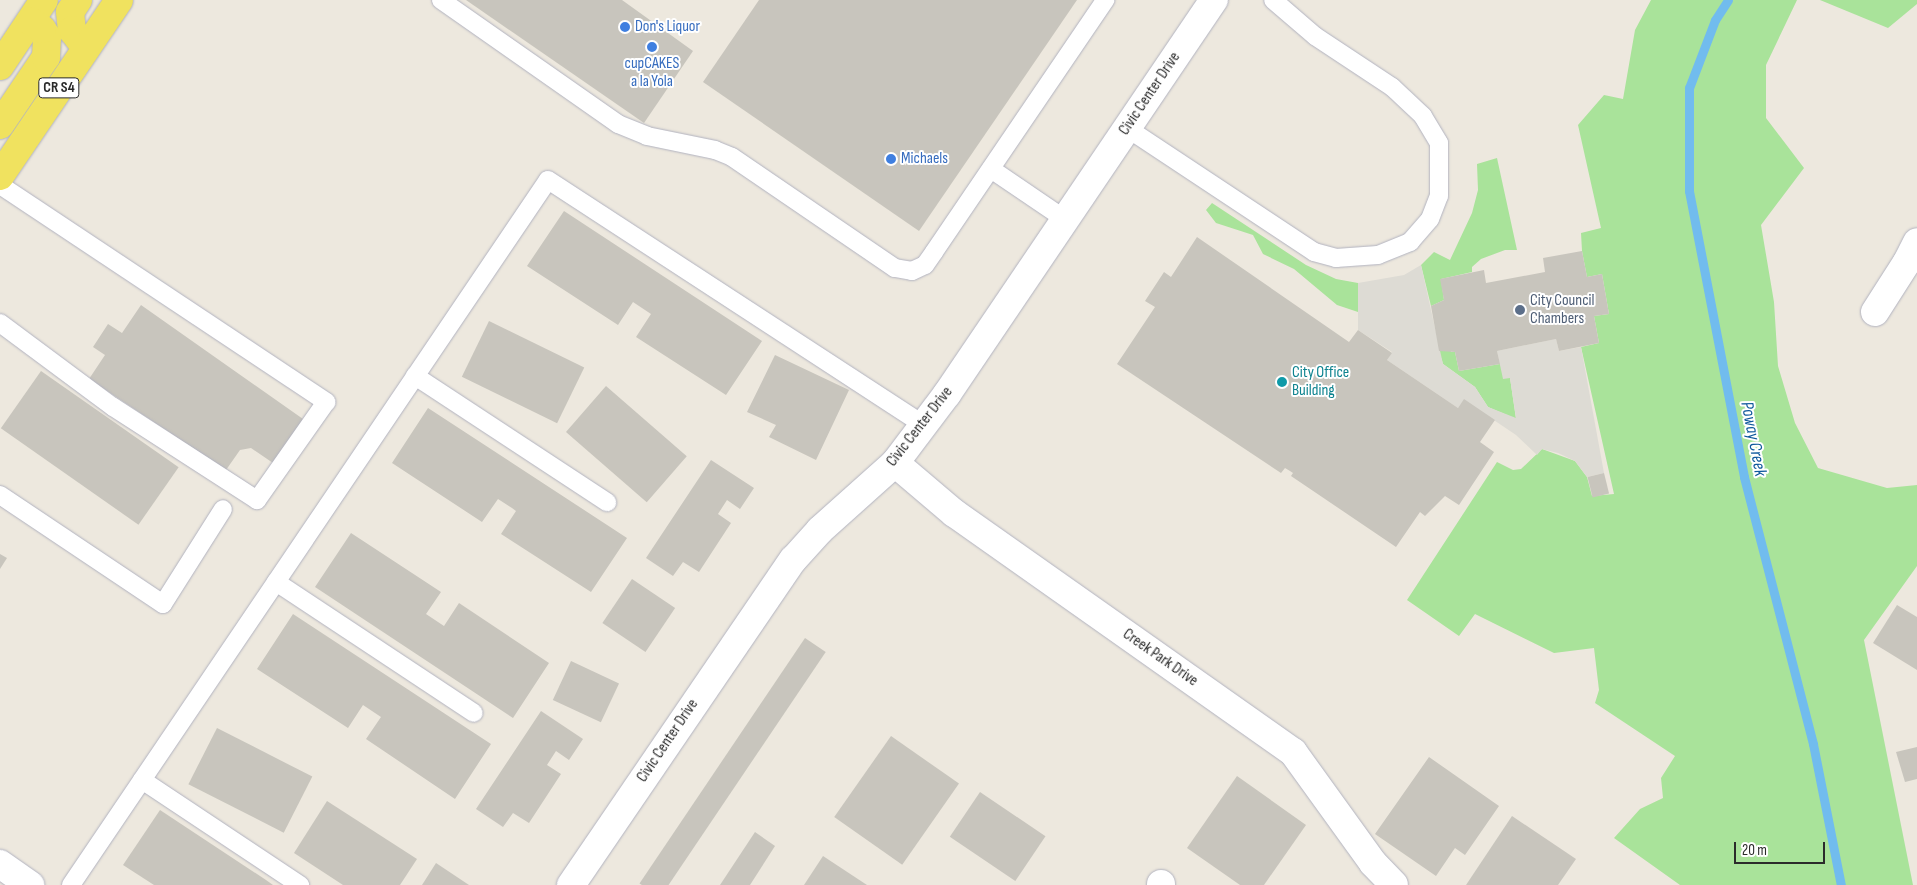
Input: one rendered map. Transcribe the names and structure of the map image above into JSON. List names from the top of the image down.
{
  "streets": {
    "main road": ["CR S4"],
    "street": ["Civic Center Drive", "Creek Park Drive"]
  },
  "crossings": [
    ["Civic Center Drive", "Creek Park Drive"]
  ],
  "water": ["Poway Creek"],
  "places": [
    "Don's Liquor",
    "cupCAKES a la Yola",
    "Michaels",
    "City Council Chambers",
    "City Office Building"
  ],
  "scale_bar": "20 m"
}
